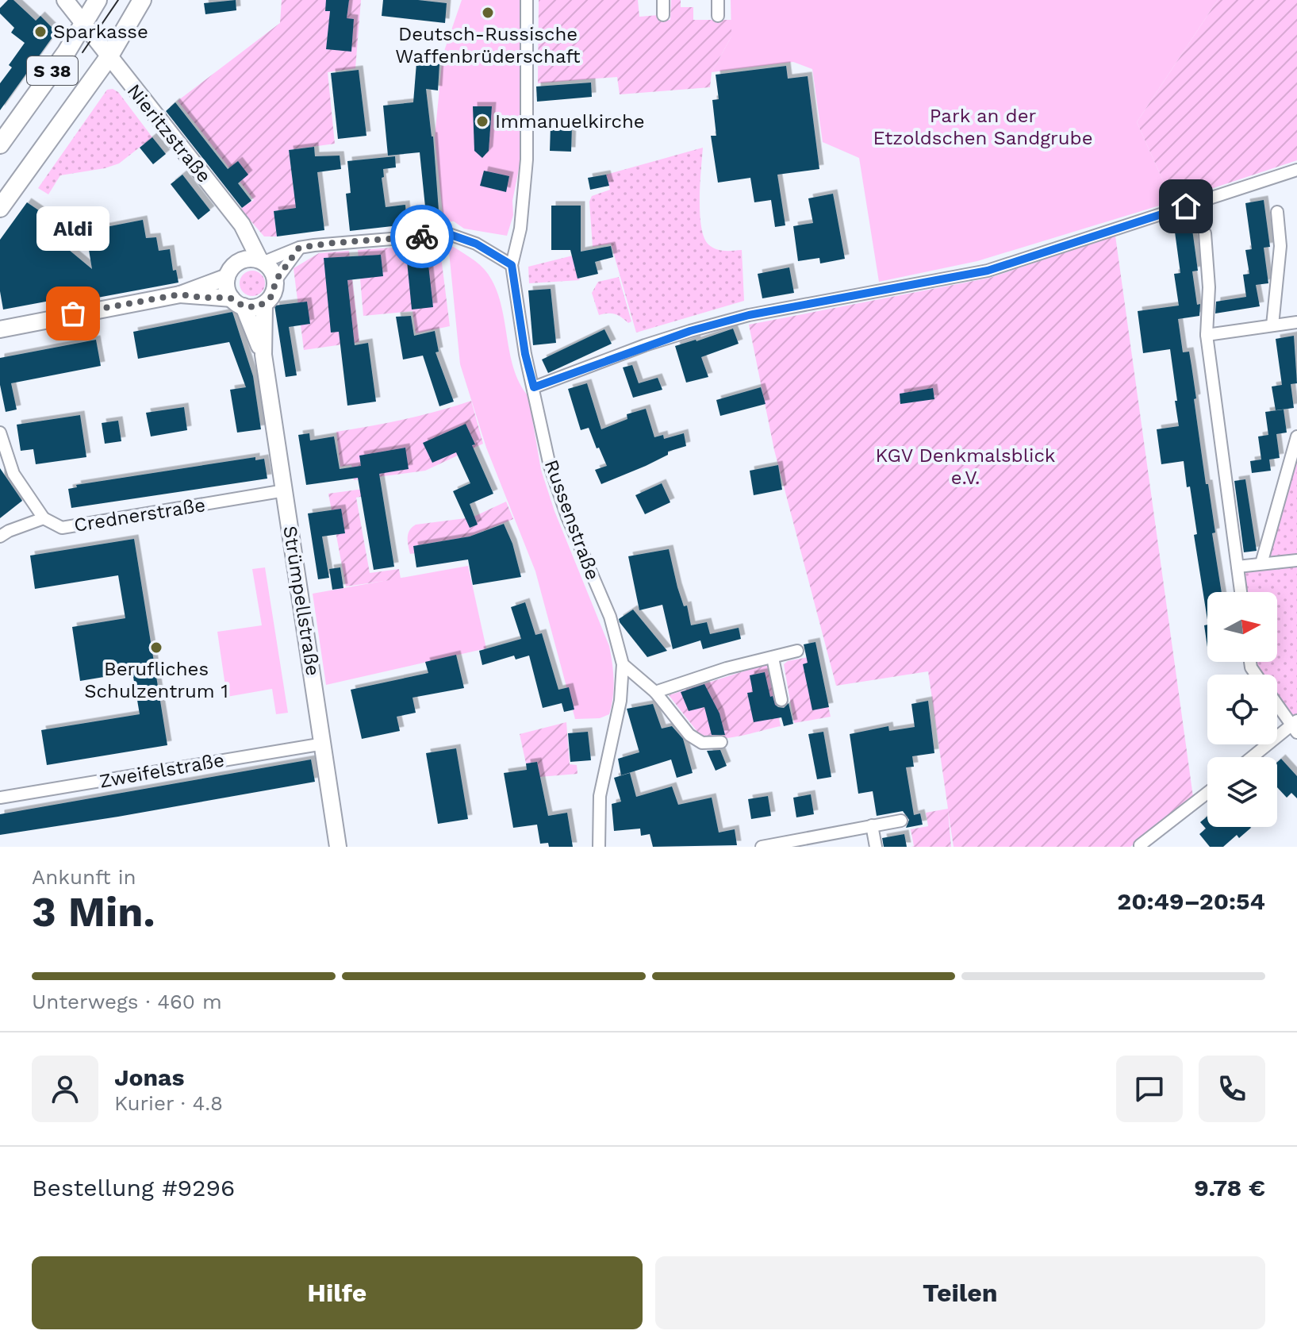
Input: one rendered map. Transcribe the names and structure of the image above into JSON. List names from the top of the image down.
{
  "streets": {
    "main road": ["S 38"],
    "street": [
      "Nieritzstraße",
      "Crednerstraße",
      "Russenstraße",
      "Strümpellstraße",
      "Zweifelstraße"
    ]
  },
  "crossings": [
    ["S 38", "Nieritzstraße"],
    ["Nieritzstraße", "Strümpellstraße"],
    ["Crednerstraße", "Strümpellstraße"],
    ["Strümpellstraße", "Zweifelstraße"]
  ],
  "parks": ["Park an der Etzoldschen Sandgrube", "KGV Denkmalsblick e.V."],
  "places": [
    "Deutsch-Russische Waffenbrüderschaft",
    "Sparkasse",
    "Immanuelkirche",
    "Aldi",
    "Berufliches Schulzentrum 1"
  ],
  "north": "right",
  "page": {
    "bubble": "Aldi",
    "heading": ["3 Min.", "Ankunft in", "20:49–20:54"],
    "panel": [
      "Jonas",
      "Kurier · 4.8",
      "Bestellung #9296",
      "9.78 €"
    ],
    "bar": "Unterwegs · 460 m",
    "buttons": ["Hilfe", "Teilen"]
  }
}
